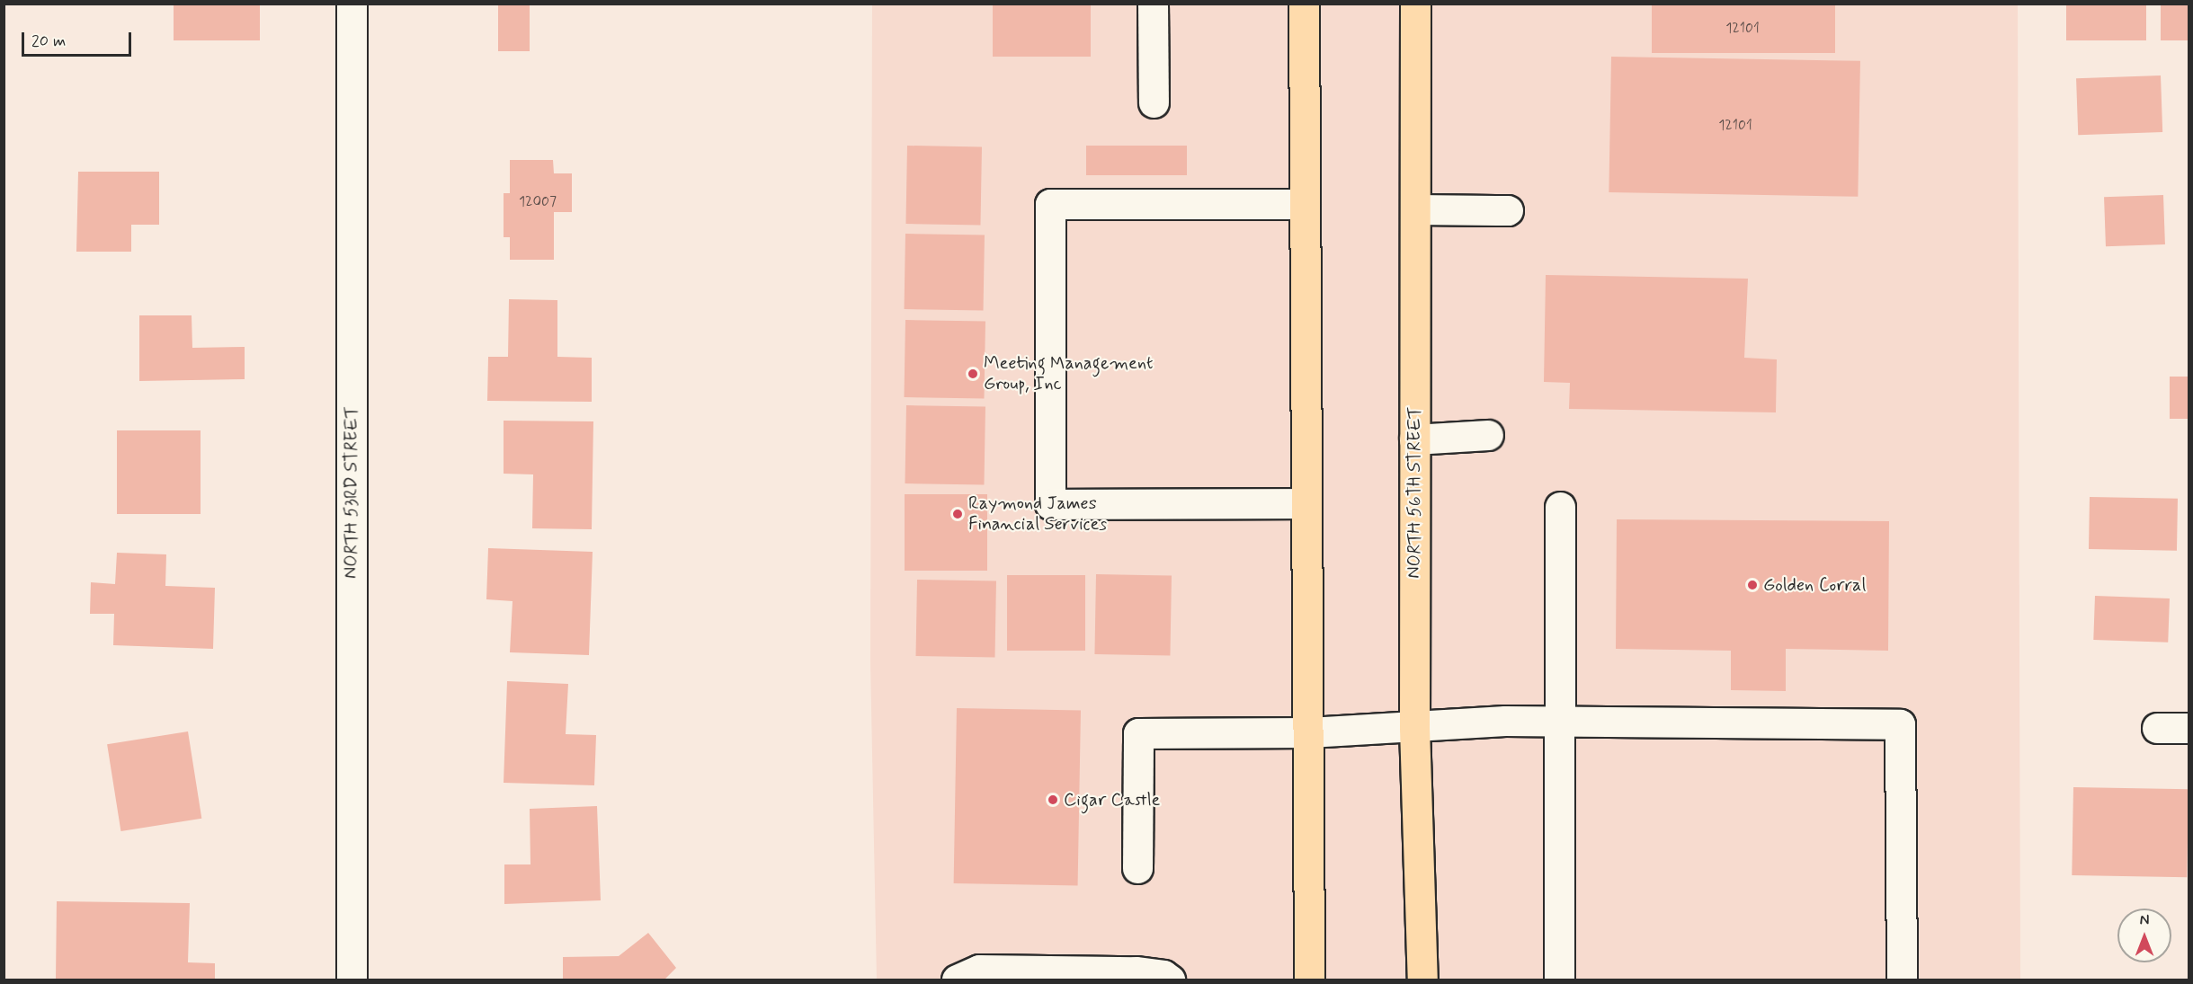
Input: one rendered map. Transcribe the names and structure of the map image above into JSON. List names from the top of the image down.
{
  "streets": {
    "main road": ["NORTH 56TH STREET"],
    "street": ["NORTH 53RD STREET"]
  },
  "places": [
    "Meeting Management Group, Inc",
    "Raymond James Financial Services",
    "Golden Corral",
    "Cigar Castle"
  ],
  "house_numbers": ["12101", "12101", "12007"],
  "scale_bar": "20 m",
  "north": "top"
}
